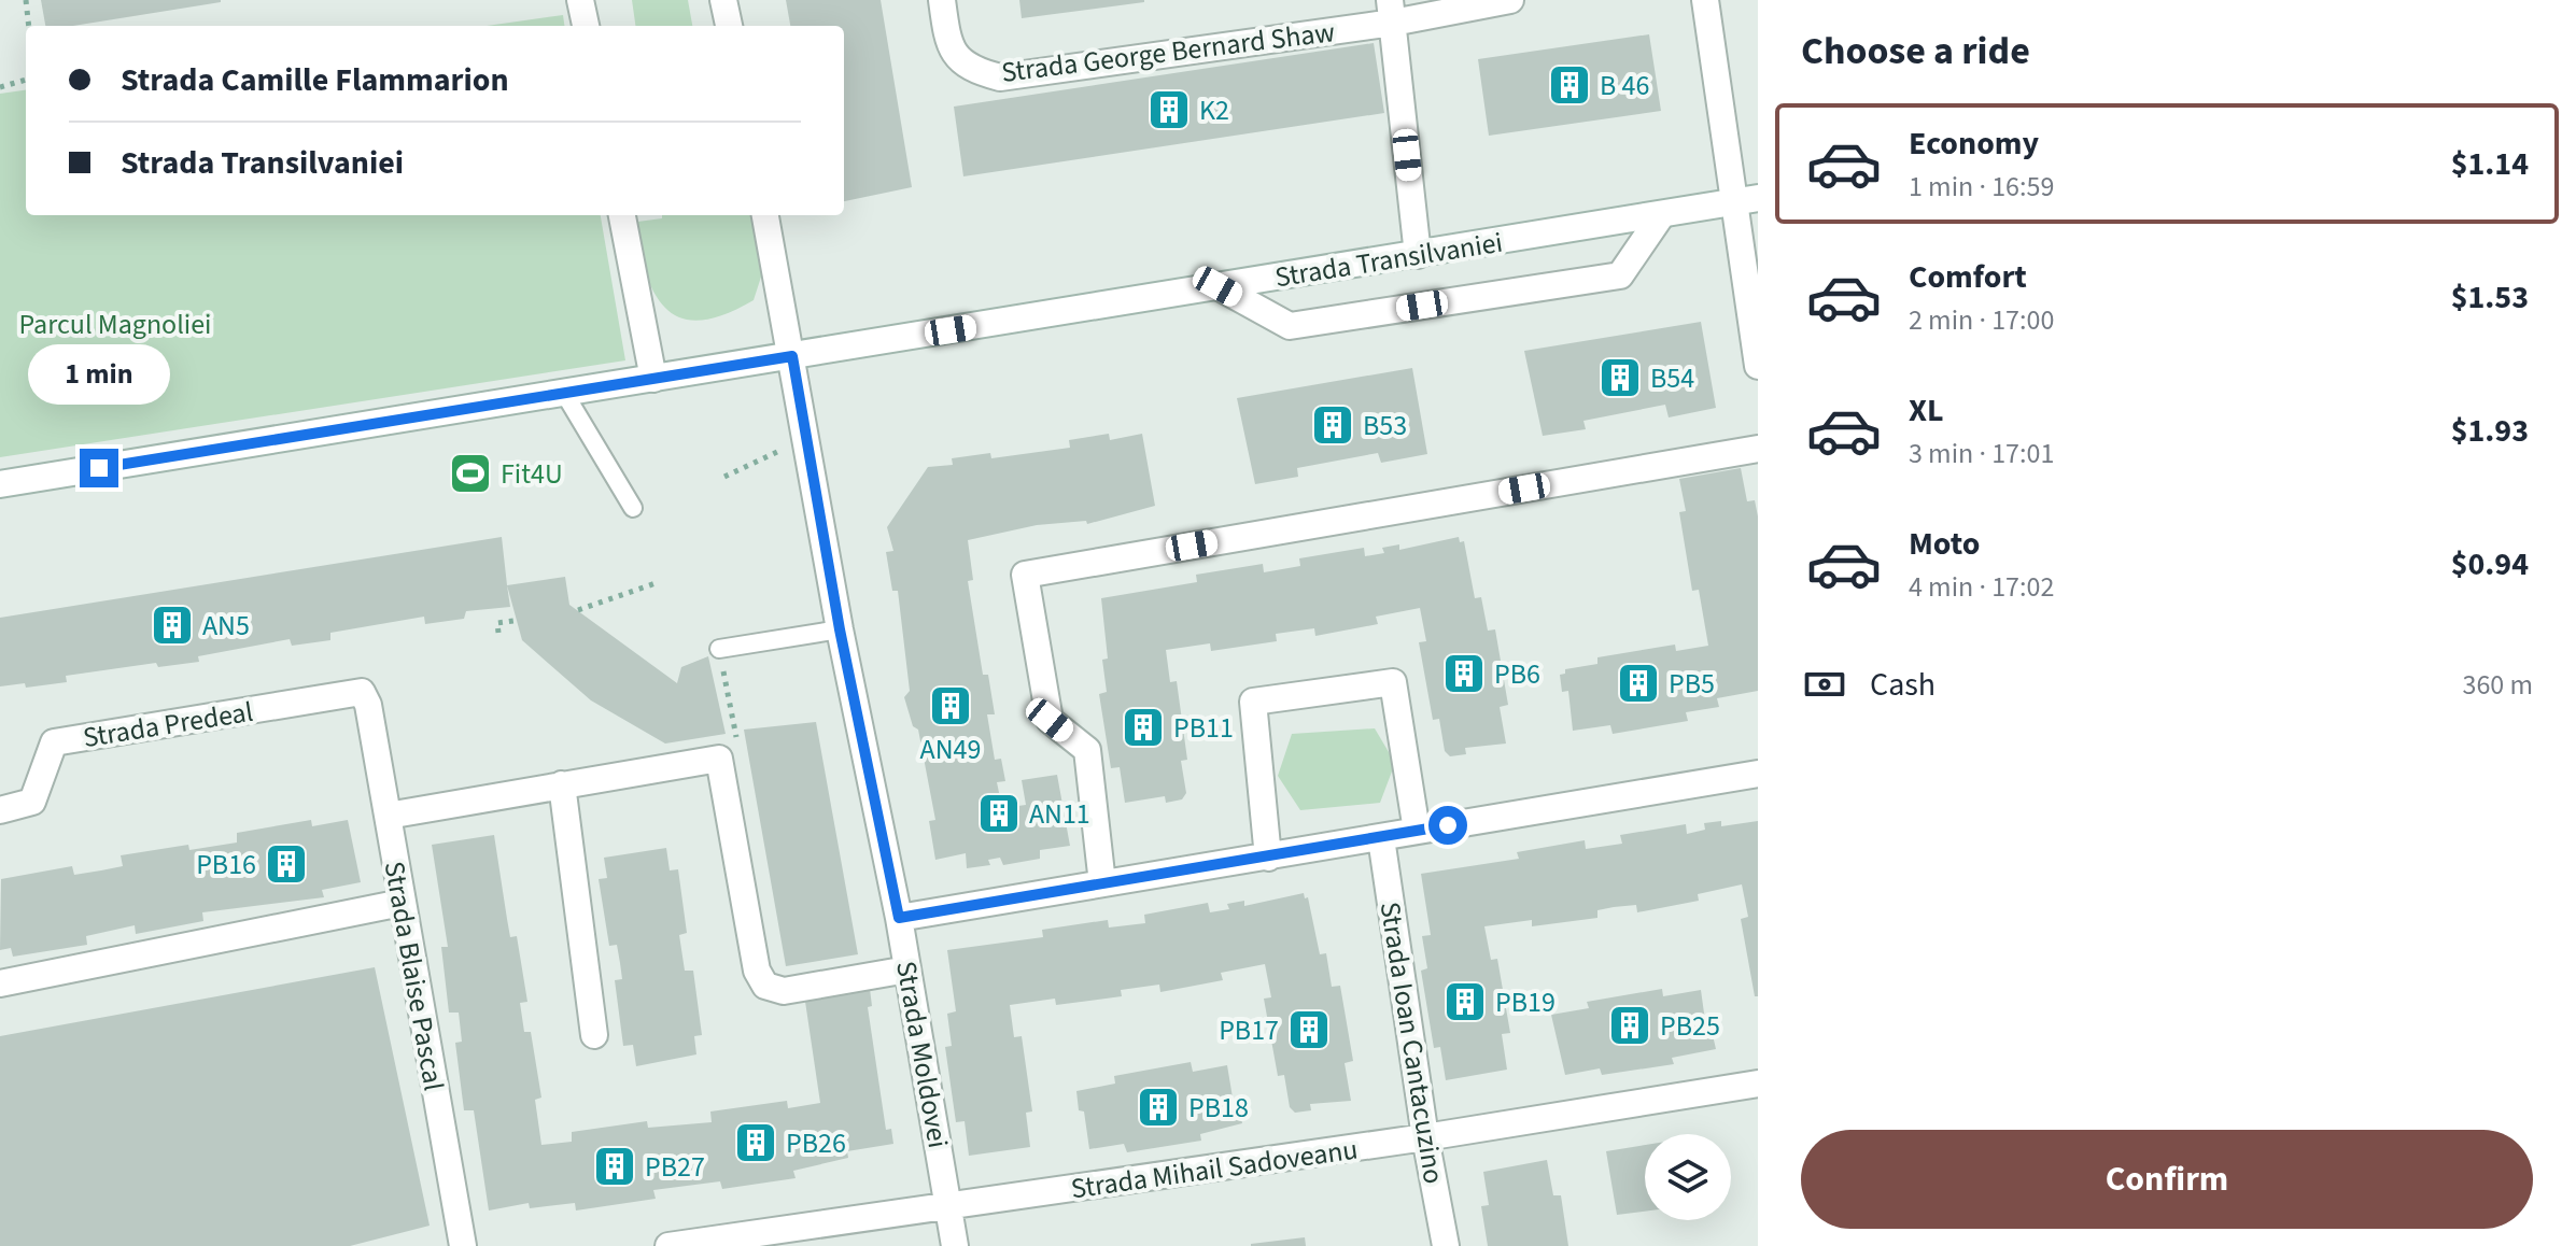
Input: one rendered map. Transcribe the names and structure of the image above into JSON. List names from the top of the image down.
{
  "streets": {
    "street": [
      "Strada George Bernard Shaw",
      "Strada Transilvaniei",
      "Strada Predeal",
      "Strada Blaise Pascal",
      "Strada Ioan Cantacuzino",
      "Strada Moldovei",
      "Strada Mihail Sadoveanu"
    ]
  },
  "crossings": [
    ["Strada Transilvaniei", "Strada Moldovei"],
    ["Strada Predeal", "Strada Blaise Pascal"],
    ["Strada Ioan Cantacuzino", "Strada Mihail Sadoveanu"],
    ["Strada Moldovei", "Strada Mihail Sadoveanu"]
  ],
  "parks": ["Parcul Magnoliei"],
  "places": {
    "building": [
      "B 46",
      "K2",
      "B54",
      "B53",
      "AN5",
      "PB6",
      "PB5",
      "AN49",
      "PB11",
      "AN11",
      "PB16",
      "PB19",
      "PB25",
      "PB17",
      "PB18",
      "PB26",
      "PB27"
    ],
    "sports": ["Fit4U"]
  },
  "page": {
    "heading": "Choose a ride",
    "banner": ["Strada Camille Flammarion", "Strada Transilvaniei"],
    "list": [
      {
        "name": "Economy",
        "note": "1 min · 16:59",
        "value": "$1.14"
      },
      {
        "name": "Comfort",
        "note": "2 min · 17:00",
        "value": "$1.53"
      },
      {
        "name": "XL",
        "note": "3 min · 17:01",
        "value": "$1.93"
      },
      {
        "name": "Moto",
        "note": "4 min · 17:02",
        "value": "$0.94"
      }
    ],
    "bubble": "1 min",
    "pay": ["Cash", "360 m"],
    "buttons": "Confirm"
  }
}
